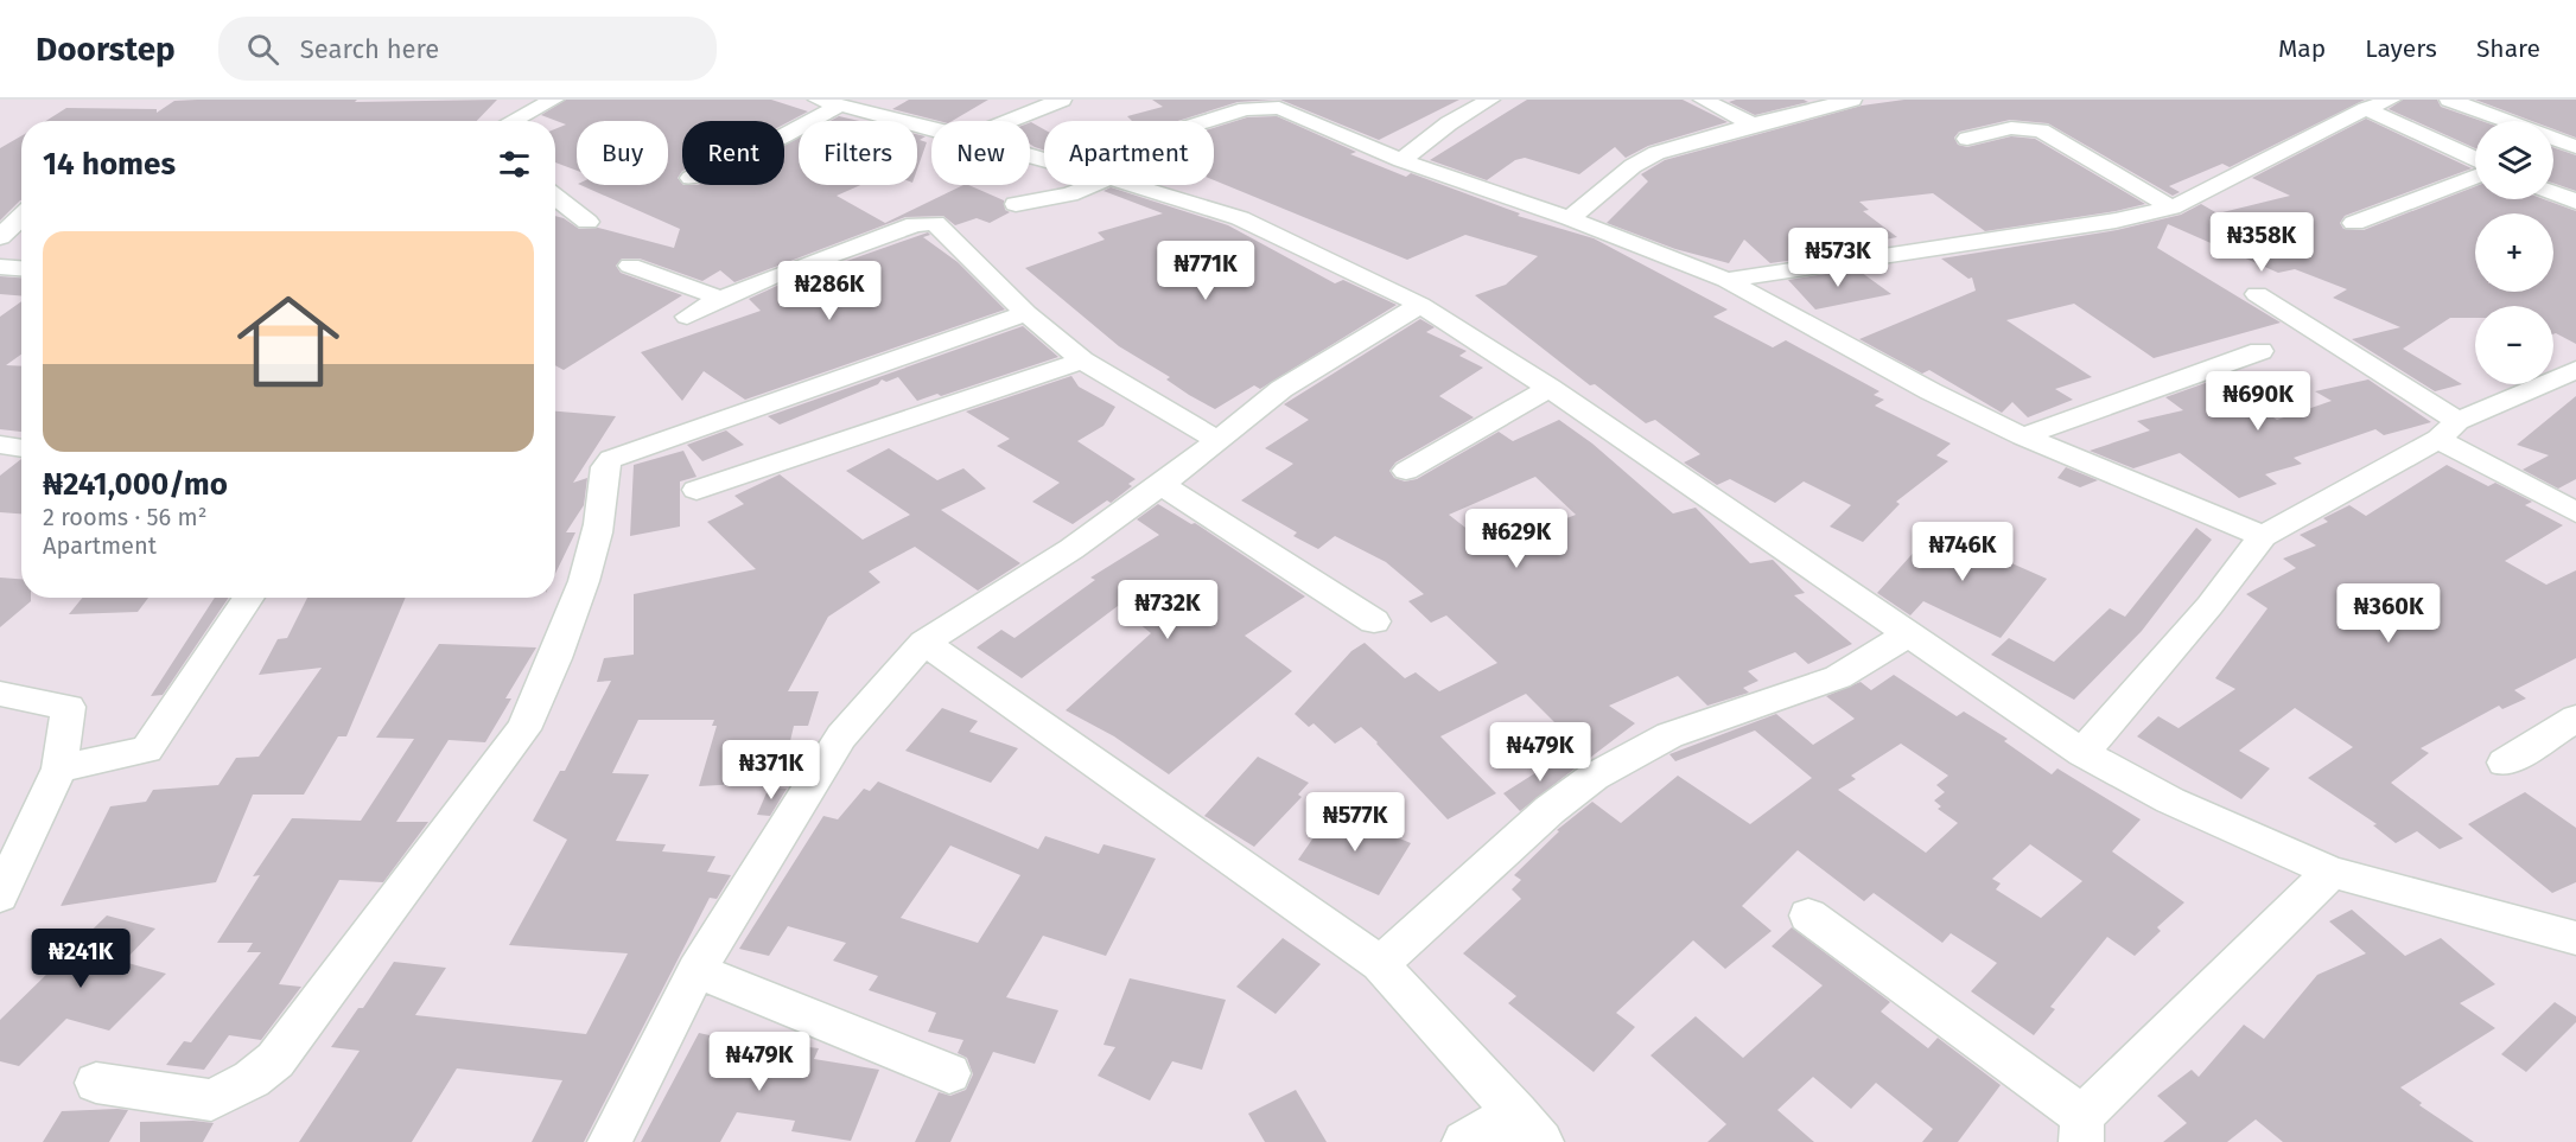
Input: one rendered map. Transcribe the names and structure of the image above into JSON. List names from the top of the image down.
{
  "page": {
    "header": "Doorstep",
    "search": "Search here",
    "nav": ["Map", "Layers", "Share"],
    "map_buttons": ["+", "−"],
    "chip": [
      "Buy",
      "Rent",
      "Filters",
      "New",
      "Apartment"
    ],
    "heading": "14 homes",
    "list": [
      {
        "name": "₦241,000/mo",
        "note": "2 rooms · 56 m² · Apartment"
      }
    ],
    "price": [
      "₦358K",
      "₦573K",
      "₦771K",
      "₦286K",
      "₦690K",
      "₦629K",
      "₦746K",
      "₦732K",
      "₦360K",
      "₦479K",
      "₦371K",
      "₦577K",
      "₦241K",
      "₦479K"
    ]
  }
}
